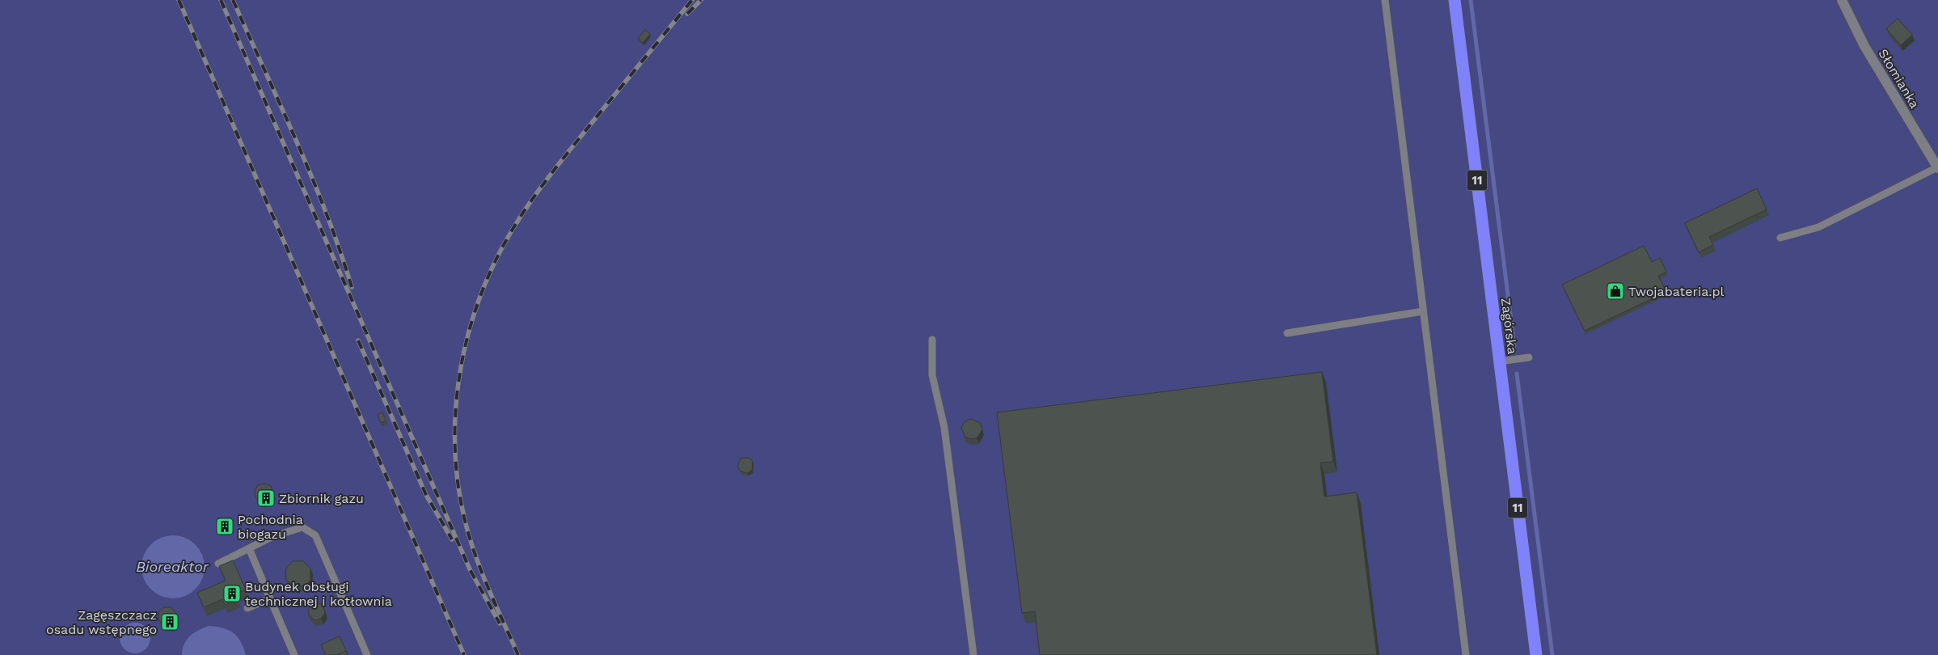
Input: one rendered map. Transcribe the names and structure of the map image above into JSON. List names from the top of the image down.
{
  "streets": {
    "highway": ["11", "Zagórska"],
    "street": ["Słomianka"]
  },
  "water": ["Bioreaktor"],
  "places": {
    "shop": ["Twojabateria.pl"],
    "building": [
      "Zbiornik gazu",
      "Pochodnia biogazu",
      "Budynek obsługi technicznej i kotłownia",
      "Zagęszczacz osadu wstępnego"
    ]
  }
}
